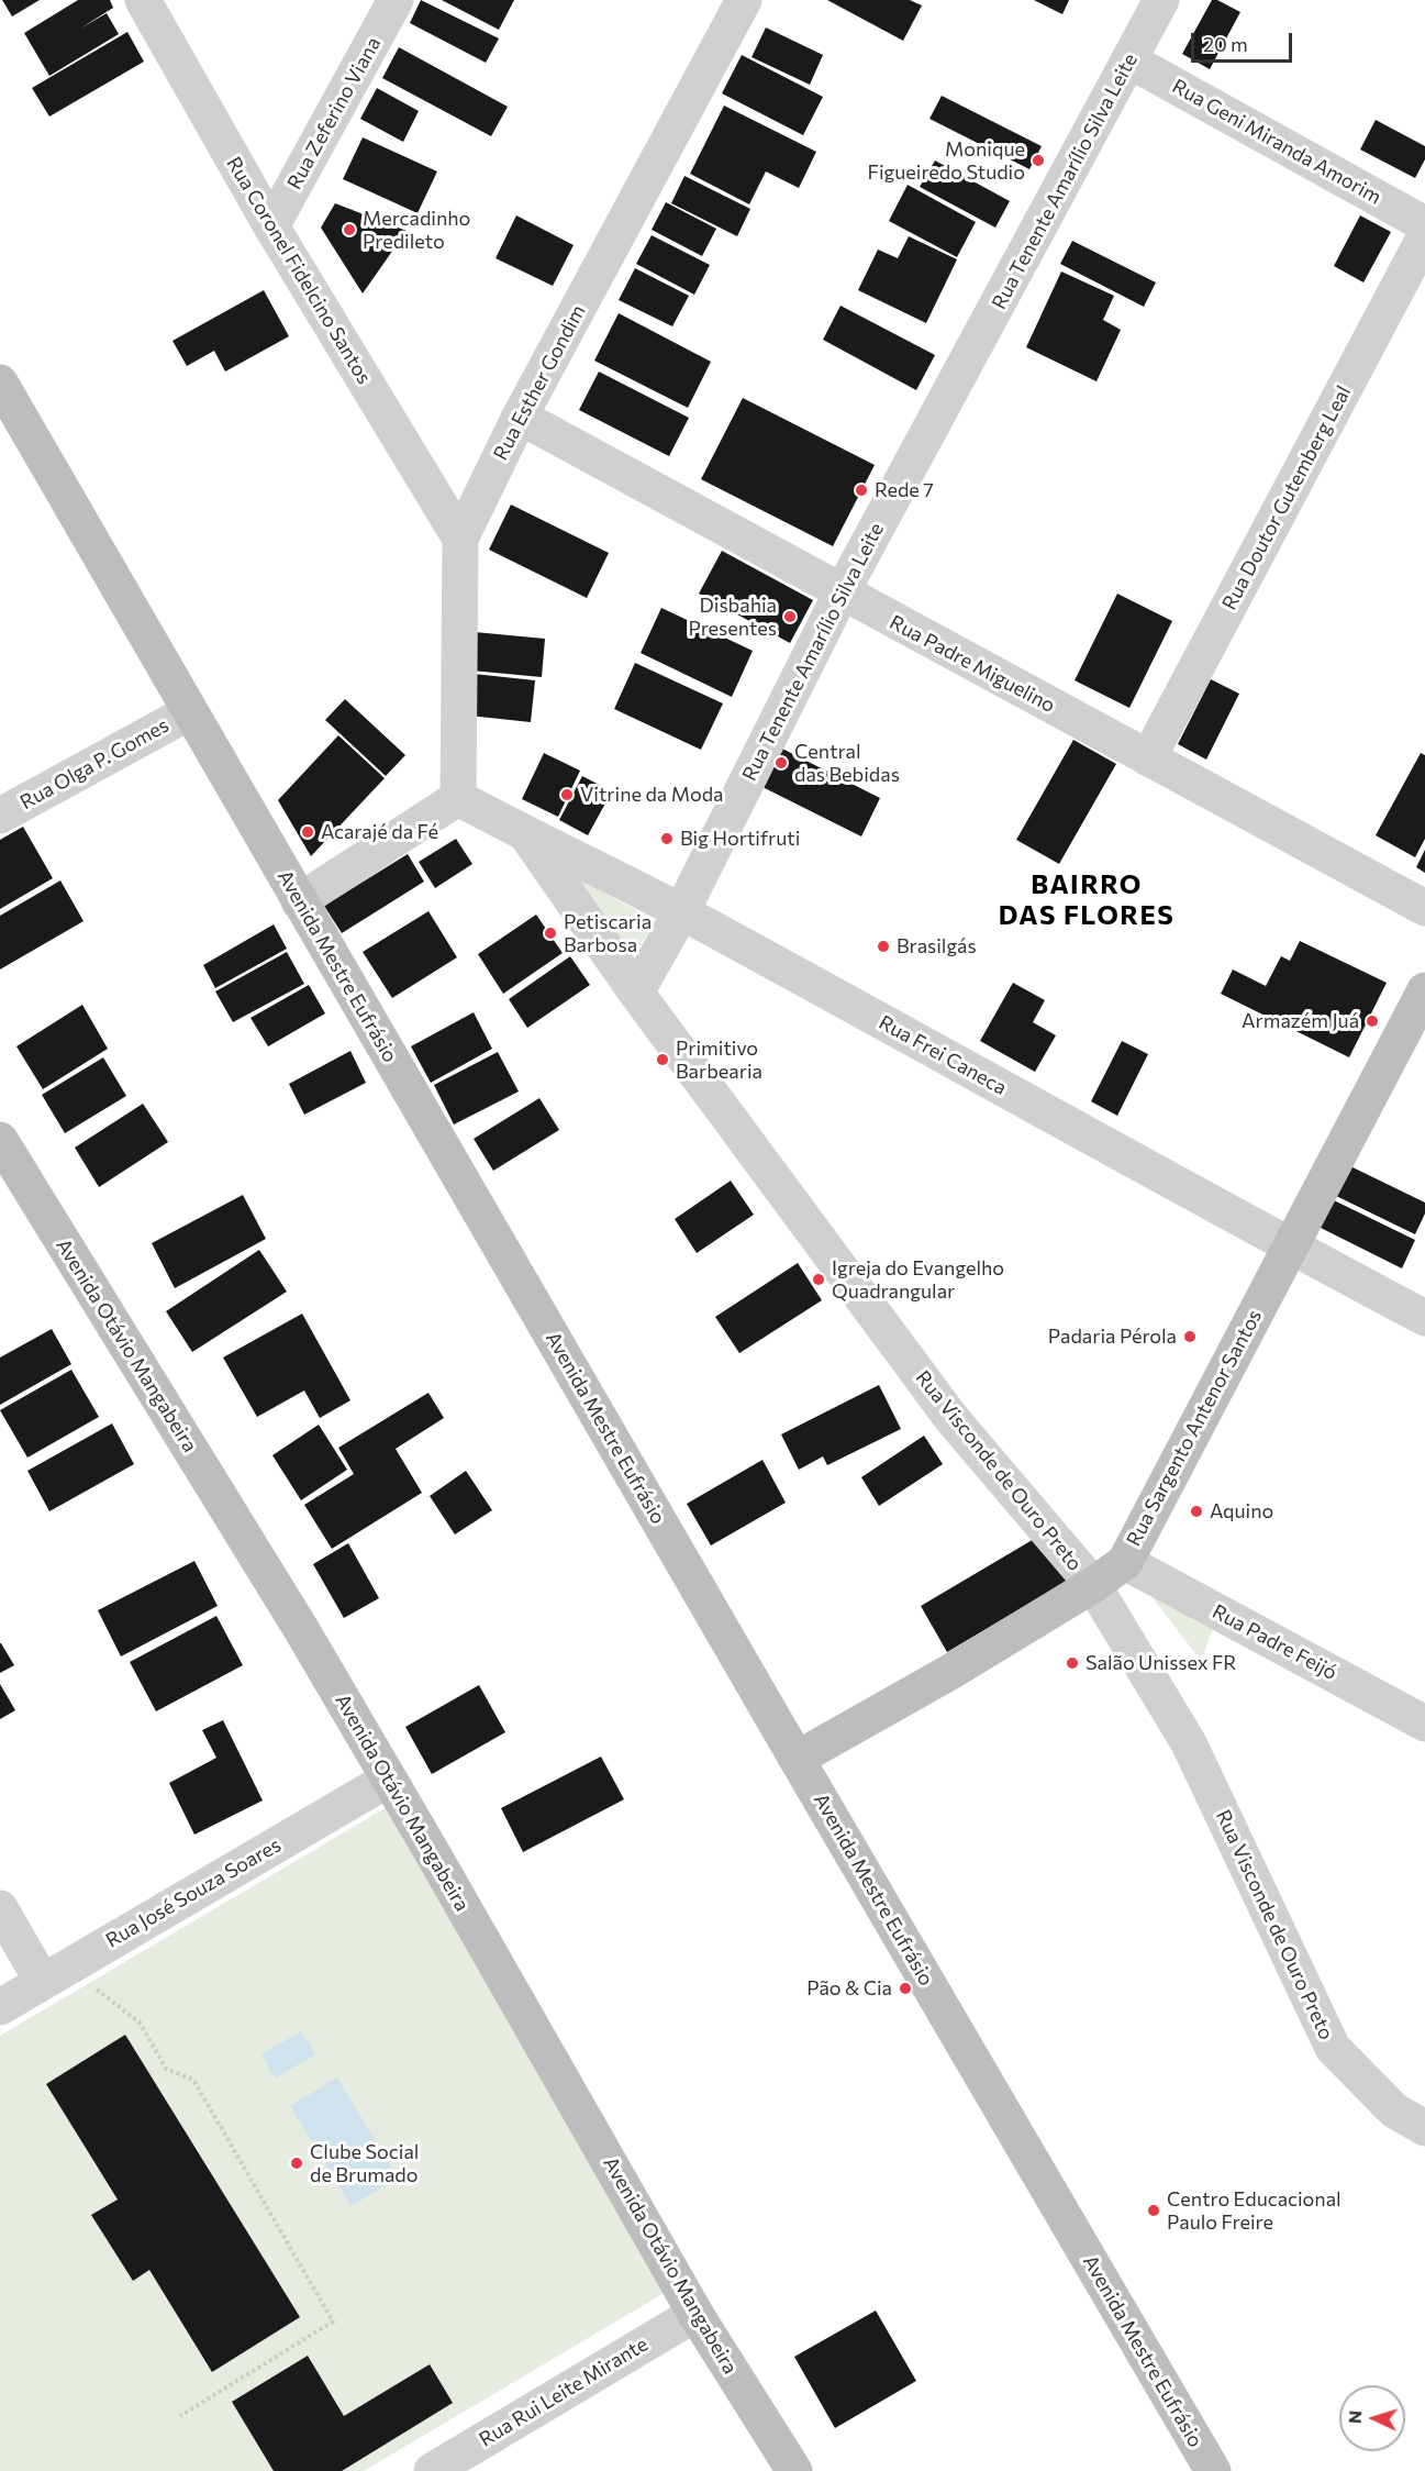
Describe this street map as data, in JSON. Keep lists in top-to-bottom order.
{
  "streets": {
    "street": [
      "Rua Zeferino Viana",
      "Rua Geni Miranda Amorim",
      "Rua Tenente Amarílio Silva Leite",
      "Rua Coronel Fidelcino Santos",
      "Rua Esther Gondim",
      "Rua Doutor Gutemberg Leal",
      "Rua Padre Miguelino",
      "Rua Olga P. Gomes",
      "Avenida Mestre Eufrásio",
      "Rua Frei Caneca",
      "Avenida Otávio Mangabeira",
      "Rua Sargento Antenor Santos",
      "Rua Visconde de Ouro Preto",
      "Rua Padre Feijó",
      "Rua José Souza Soares",
      "Rua Rui Leite Mirante"
    ]
  },
  "crossings": [
    ["Rua Zeferino Viana", "Rua Coronel Fidelcino Santos"],
    ["Rua Geni Miranda Amorim", "Rua Tenente Amarílio Silva Leite"],
    ["Rua Tenente Amarílio Silva Leite", "Rua Padre Miguelino"],
    ["Rua Tenente Amarílio Silva Leite", "Rua Frei Caneca"],
    ["Rua Tenente Amarílio Silva Leite", "Rua Visconde de Ouro Preto"],
    ["Rua Coronel Fidelcino Santos", "Rua Esther Gondim"],
    ["Rua Esther Gondim", "Rua Padre Miguelino"],
    ["Rua Esther Gondim", "Rua Frei Caneca"],
    ["Rua Doutor Gutemberg Leal", "Rua Padre Miguelino"],
    ["Rua Olga P. Gomes", "Avenida Mestre Eufrásio"],
    ["Avenida Mestre Eufrásio", "Rua Sargento Antenor Santos"],
    ["Rua Frei Caneca", "Rua Sargento Antenor Santos"],
    ["Rua Frei Caneca", "Rua Visconde de Ouro Preto"],
    ["Avenida Otávio Mangabeira", "Rua José Souza Soares"],
    ["Avenida Otávio Mangabeira", "Rua Rui Leite Mirante"],
    ["Rua Sargento Antenor Santos", "Rua Visconde de Ouro Preto"],
    ["Rua Sargento Antenor Santos", "Rua Padre Feijó"]
  ],
  "districts": ["BAIRRO DAS FLORES"],
  "places": [
    "Monique Figueiredo Studio",
    "Mercadinho Predileto",
    "Rede 7",
    "Disbahia Presentes",
    "Central das Bebidas",
    "Vitrine da Moda",
    "Acarajé da Fé",
    "Big Hortifruti",
    "Petiscaria Barbosa",
    "Brasilgás",
    "Armazém Juá",
    "Primitivo Barbearia",
    "Igreja do Evangelho Quadrangular",
    "Padaria Pérola",
    "Aquino",
    "Salão Unissex FR",
    "Pão & Cia",
    "Clube Social de Brumado",
    "Centro Educacional Paulo Freire"
  ],
  "scale_bar": "20 m",
  "north": "left"
}
